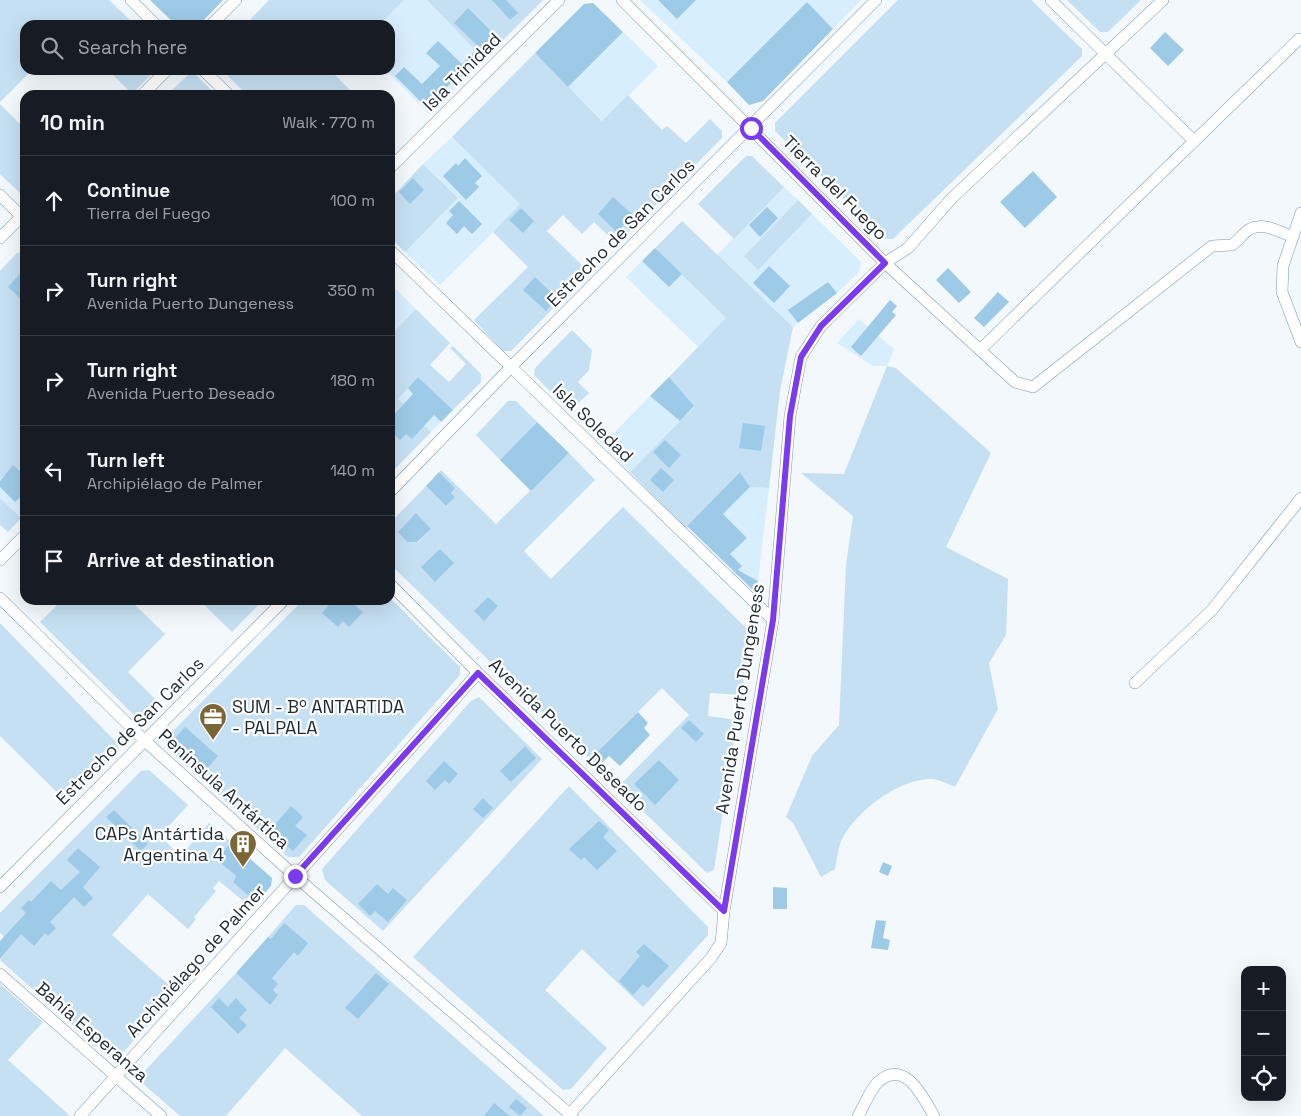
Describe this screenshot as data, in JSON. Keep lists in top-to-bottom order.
{
  "streets": {
    "street": [
      "Isla Trinidad",
      "Tierra del Fuego",
      "Estrecho de San Carlos",
      "Isla Soledad",
      "Avenida Puerto Dungeness",
      "Avenida Puerto Deseado",
      "Península Antártica",
      "Archipiélago de Palmer",
      "Bahía Esperanza"
    ]
  },
  "crossings": [
    ["Tierra del Fuego", "Estrecho de San Carlos"],
    ["Tierra del Fuego", "Avenida Puerto Dungeness"],
    ["Estrecho de San Carlos", "Isla Soledad"],
    ["Estrecho de San Carlos", "Península Antártica"],
    ["Isla Soledad", "Avenida Puerto Dungeness"],
    ["Avenida Puerto Dungeness", "Avenida Puerto Deseado"],
    ["Avenida Puerto Dungeness", "Península Antártica"],
    ["Avenida Puerto Deseado", "Archipiélago de Palmer"],
    ["Península Antártica", "Archipiélago de Palmer"],
    ["Archipiélago de Palmer", "Bahía Esperanza"]
  ],
  "places": {
    "office": ["SUM - Bº ANTARTIDA - PALPALA"],
    "building": ["CAPs Antártida Argentina 4"]
  },
  "page": {
    "search": "Search here",
    "heading": ["10 min", "Walk · 770 m"],
    "list": [
      ["Continue", "Tierra del Fuego", "100 m"],
      ["Turn right", "Avenida Puerto Dungeness", "350 m"],
      ["Turn right", "Avenida Puerto Deseado", "180 m"],
      ["Turn left", "Archipiélago de Palmer", "140 m"],
      "Arrive at destination"
    ],
    "map_buttons": ["+", "−"]
  }
}
